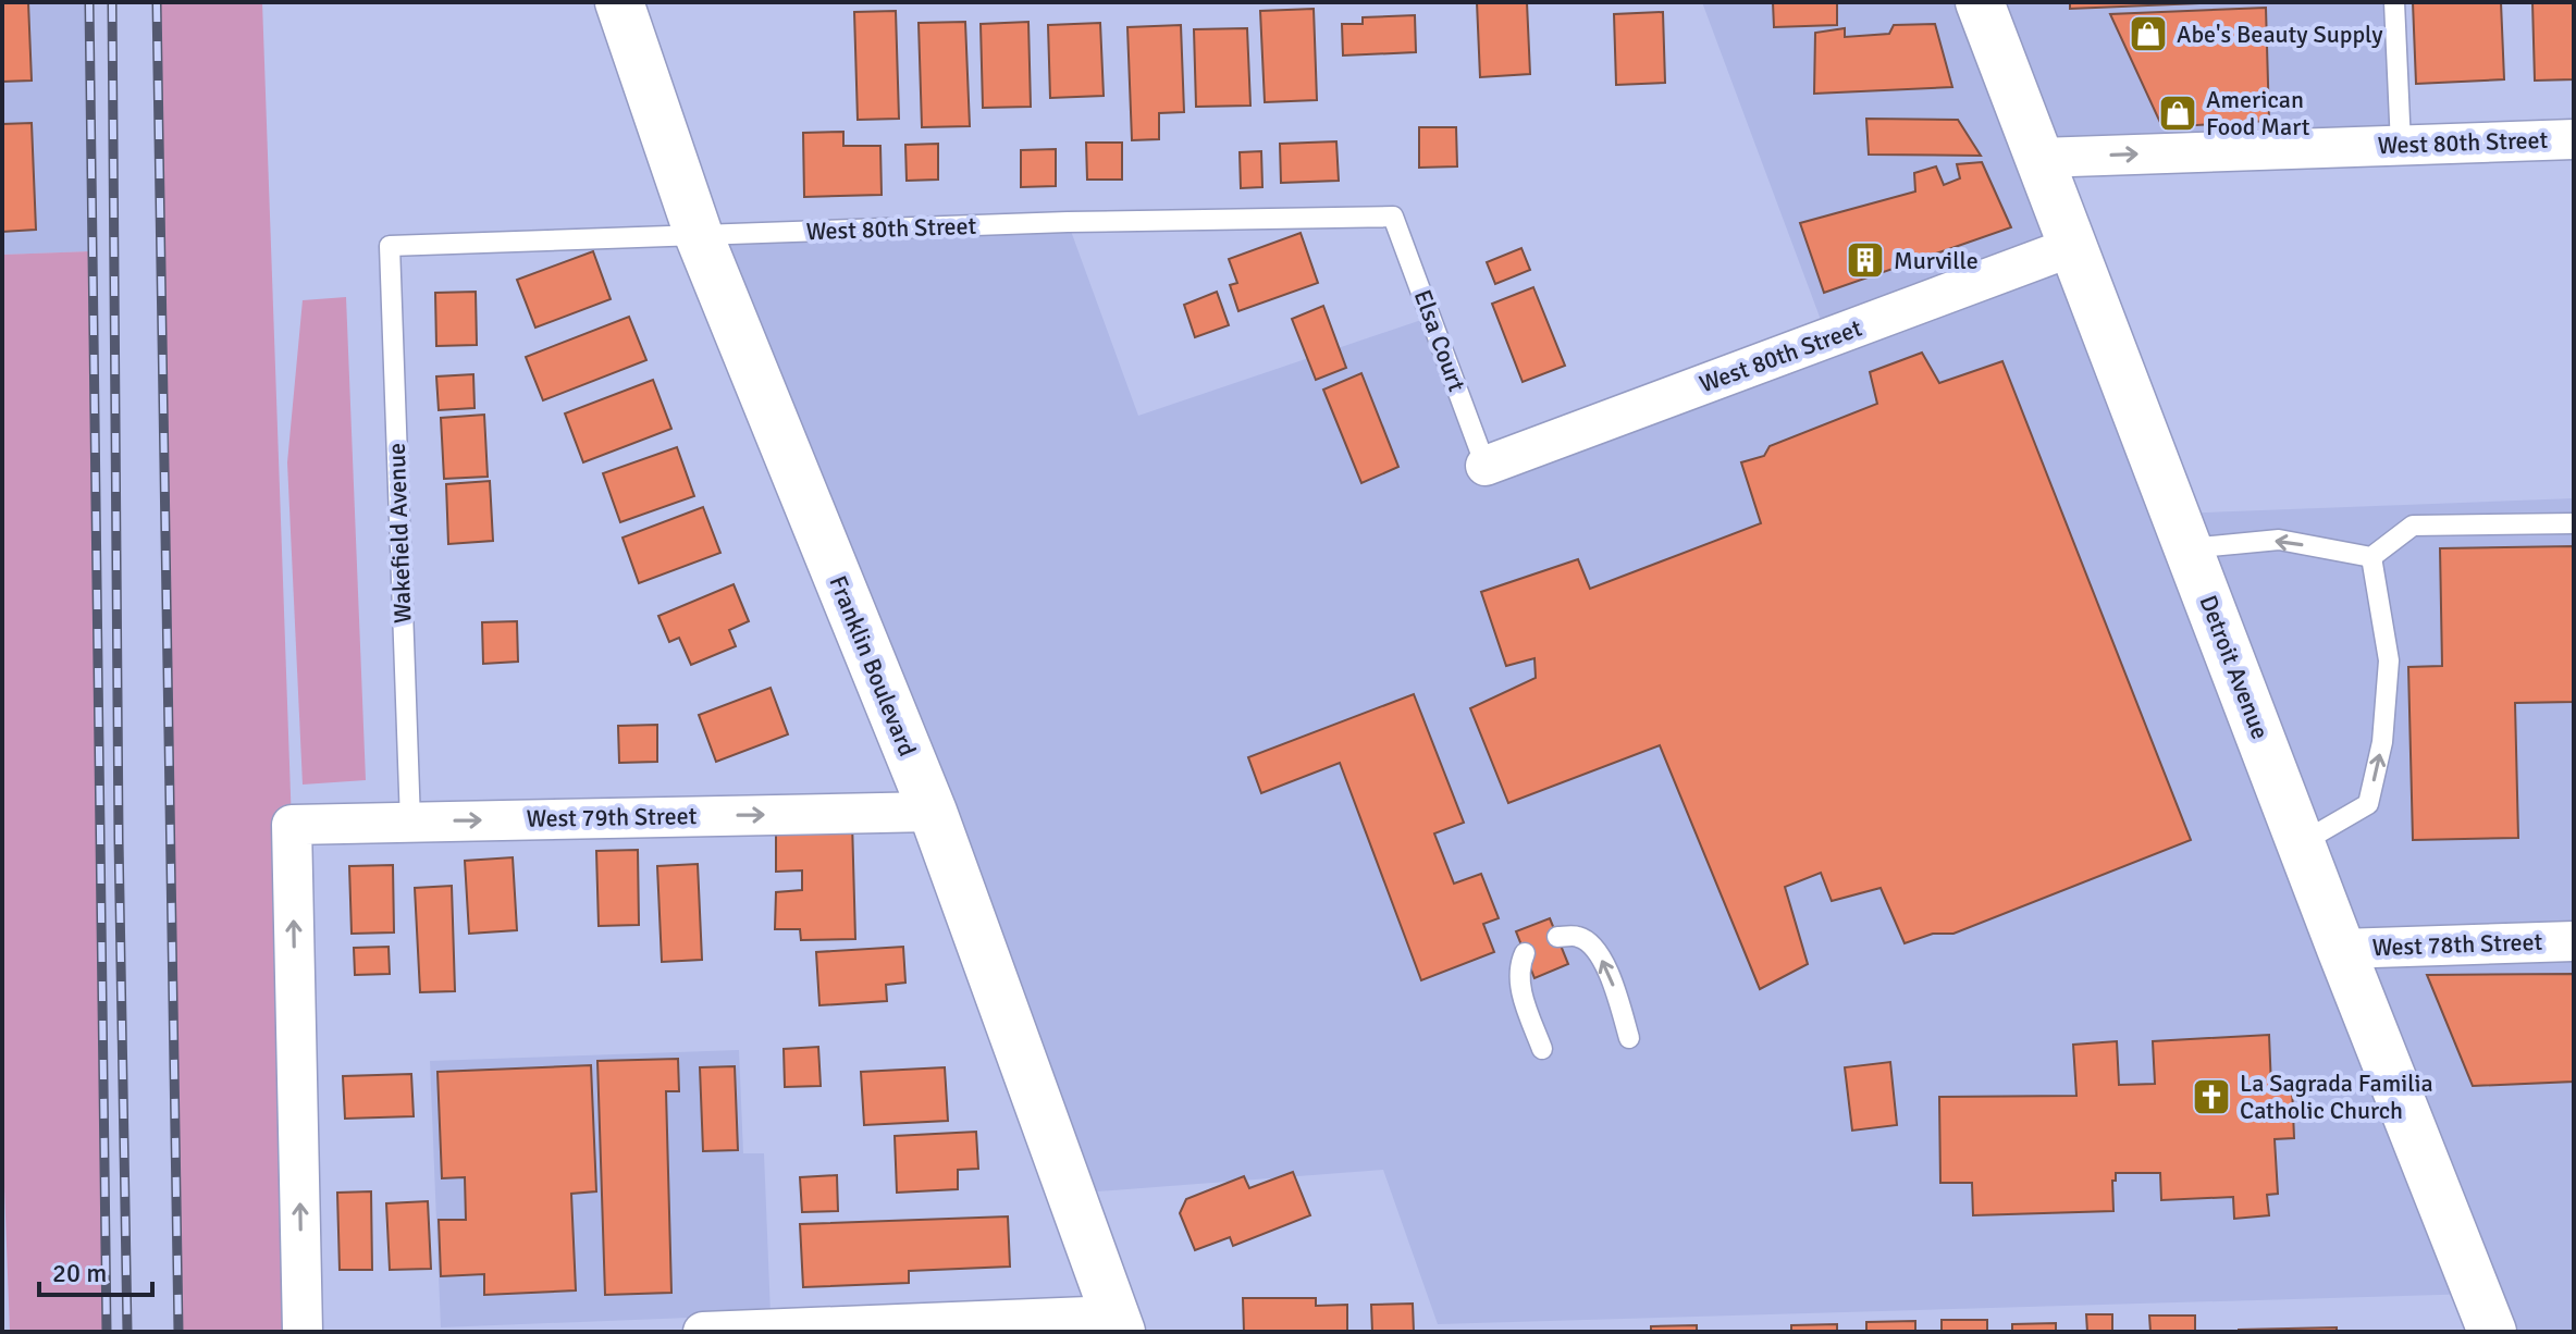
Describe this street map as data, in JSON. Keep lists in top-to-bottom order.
{
  "streets": {
    "main road": ["Franklin Boulevard", "Detroit Avenue"],
    "street": ["West 80th Street", "West 79th Street", "West 78th Street"],
    "lane": ["Elsa Court", "Wakefield Avenue"]
  },
  "crossings": [
    ["West 80th Street", "Elsa Court"],
    ["West 80th Street", "Wakefield Avenue"],
    ["West 80th Street", "Franklin Boulevard"],
    ["West 80th Street", "Detroit Avenue"],
    ["Wakefield Avenue", "West 79th Street"],
    ["Franklin Boulevard", "West 79th Street"],
    ["Detroit Avenue", "West 78th Street"]
  ],
  "places": {
    "shop": ["Abe's Beauty Supply", "American Food Mart"],
    "building": ["Murville"],
    "church": ["La Sagrada Familia Catholic Church"]
  },
  "scale_bar": "20 m"
}
